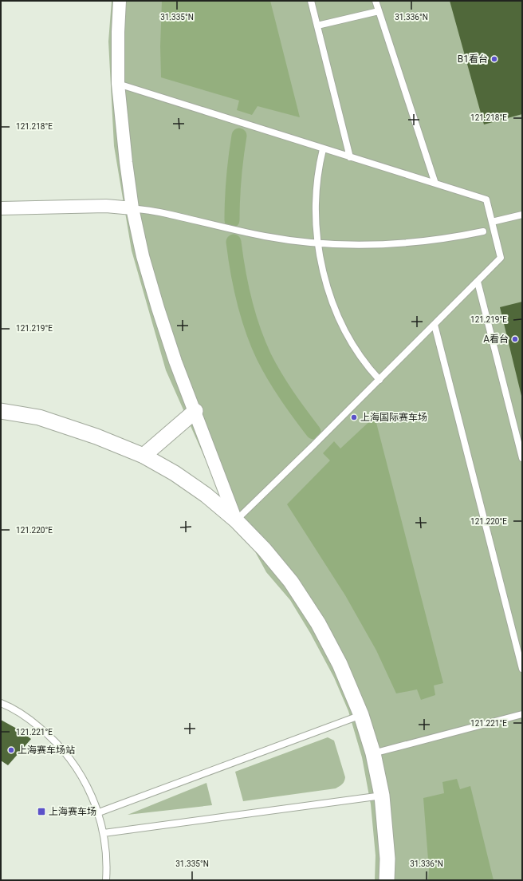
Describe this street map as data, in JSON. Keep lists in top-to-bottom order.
{
  "places": {
    "other": [
      "B1看台",
      "A看台",
      "上海国际赛车场",
      "上海赛车场站"
    ],
    "transit": ["上海赛车场"]
  },
  "coordinates": [
    "31.335°N",
    "31.336°N",
    "121.218°E",
    "121.219°E",
    "121.220°E",
    "121.221°E"
  ]
}
